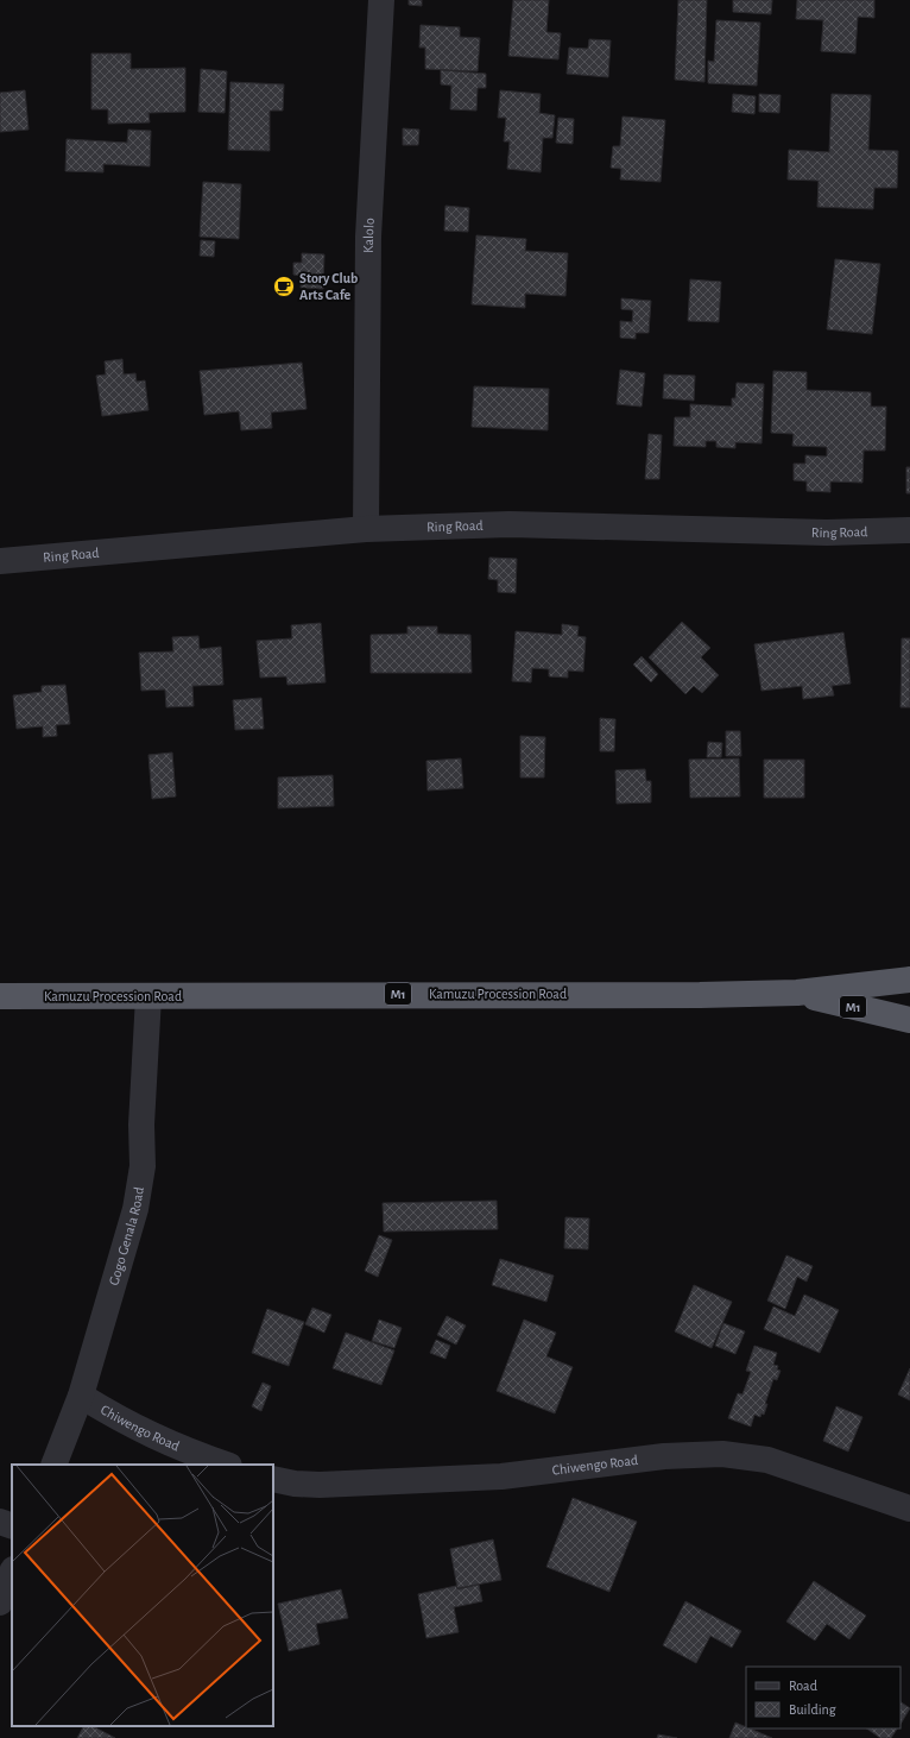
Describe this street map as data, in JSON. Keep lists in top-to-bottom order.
{
  "streets": {
    "highway": ["M1", "Kamuzu Procession Road"],
    "street": [
      "Kalolo",
      "Ring Road",
      "Gogo Genala Road",
      "Chiwengo Road"
    ]
  },
  "crossings": [
    ["Kalolo", "Ring Road"],
    ["Kamuzu Procession Road", "Gogo Genala Road"],
    ["Gogo Genala Road", "Chiwengo Road"]
  ],
  "places": {
    "cafe": ["Story Club Arts Cafe"]
  },
  "legend": ["Road", "Building"]
}
